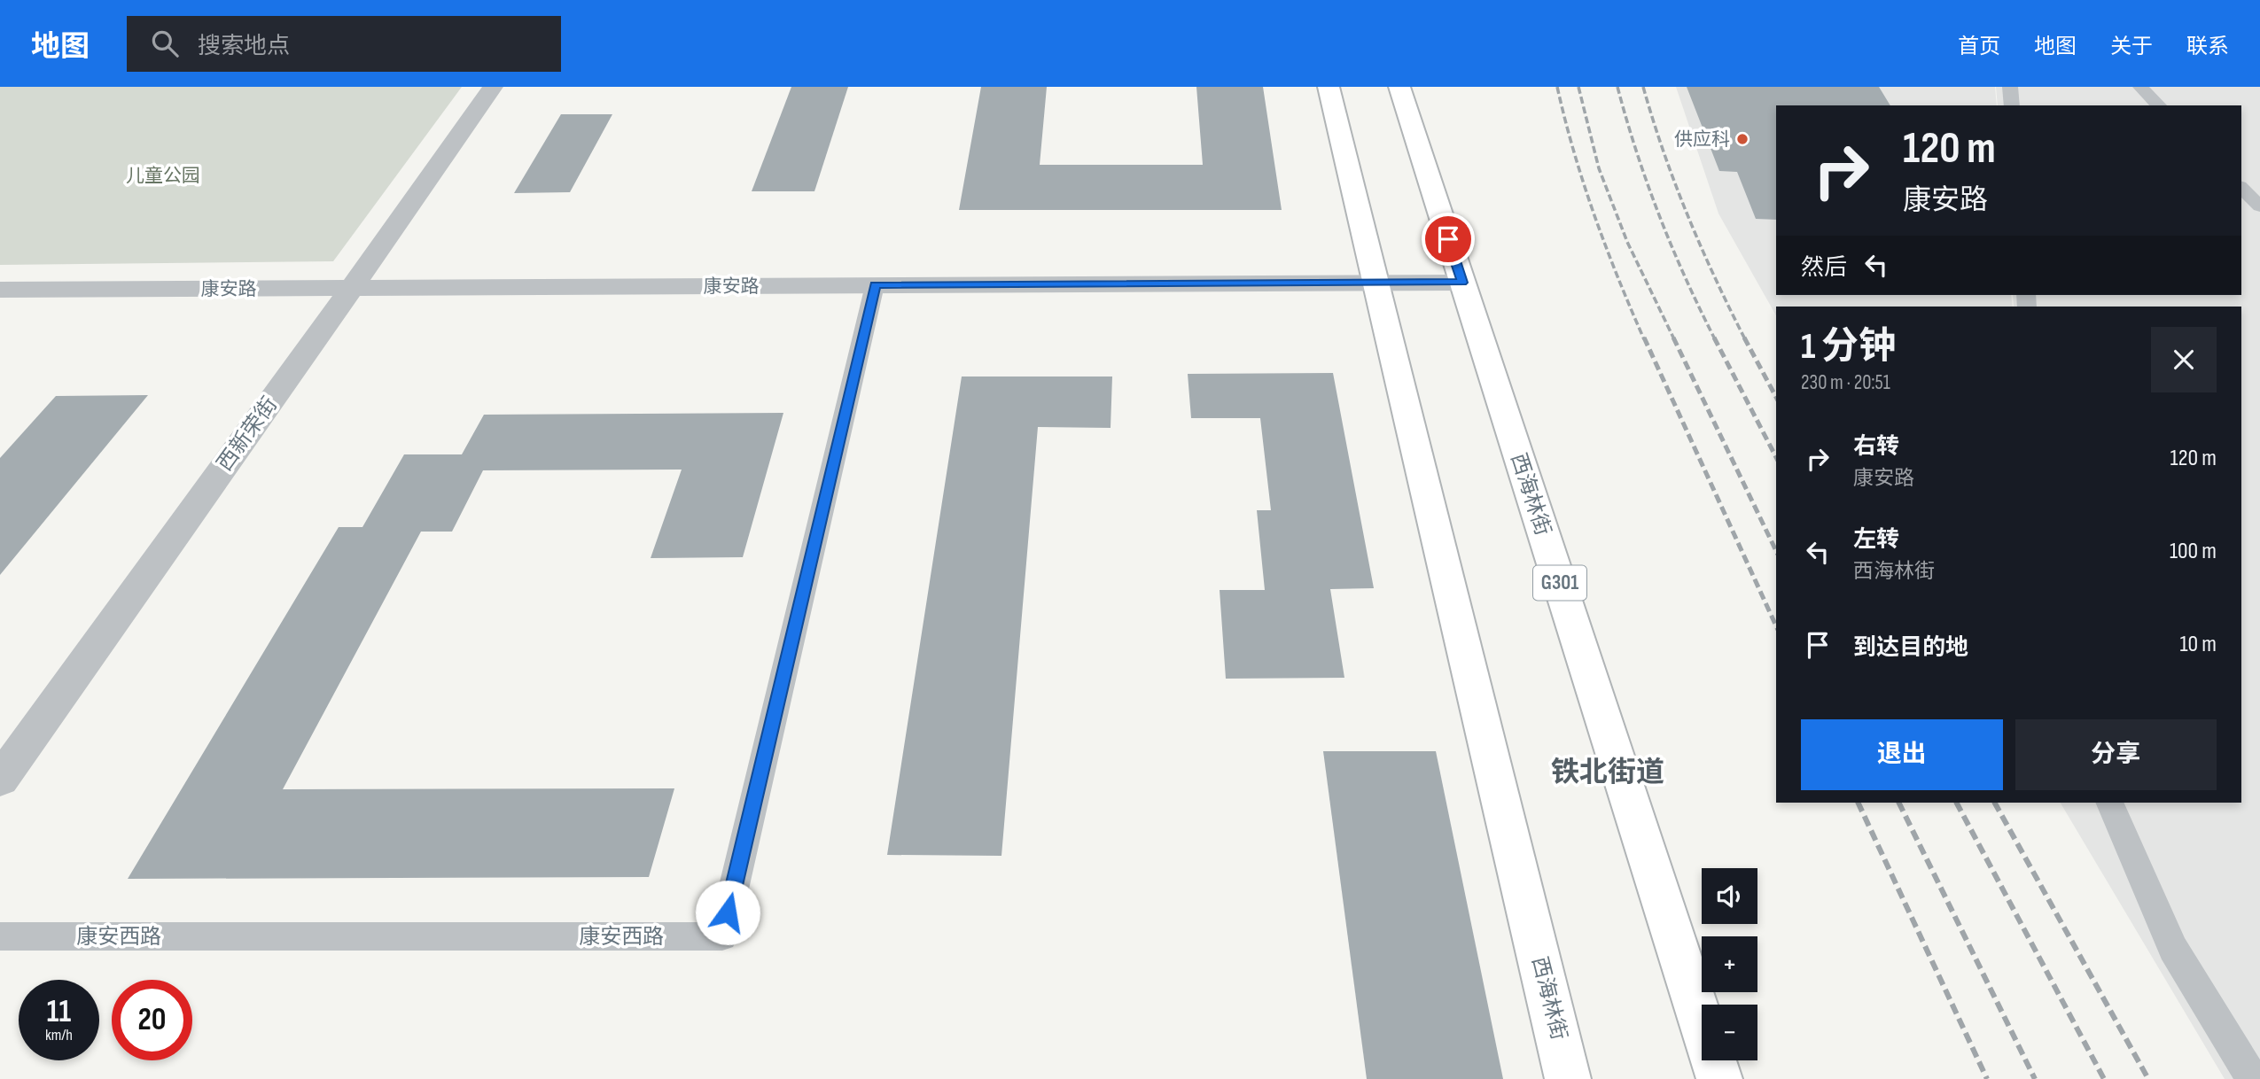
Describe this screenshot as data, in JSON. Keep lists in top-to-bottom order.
{
  "streets": {
    "highway": ["西海林街", "G301"],
    "street": ["康安路", "西新荣街"],
    "lane": ["康安西路"]
  },
  "crossings": [
    ["康安路", "西新荣街"],
    ["康安路", "西海林街"],
    ["康安路", "康安西路"]
  ],
  "districts": ["铁北街道"],
  "parks": ["儿童公园"],
  "places": ["供应科"],
  "page": {
    "header": "地图",
    "search": "搜索地点",
    "nav": [
      "首页",
      "地图",
      "关于",
      "联系"
    ],
    "turn": ["120 m", "康安路"],
    "then": "然后",
    "heading": ["1 分钟", "230 m · 20:51"],
    "list": [
      {
        "name": "右转",
        "note": "康安路",
        "value": "120 m"
      },
      {
        "name": "左转",
        "note": "西海林街",
        "value": "100 m"
      },
      {
        "name": "到达目的地",
        "value": "10 m"
      }
    ],
    "buttons": ["退出", "分享"],
    "map_buttons": ["+", "−"],
    "speed": "11 km/h",
    "limit": "20"
  }
}
